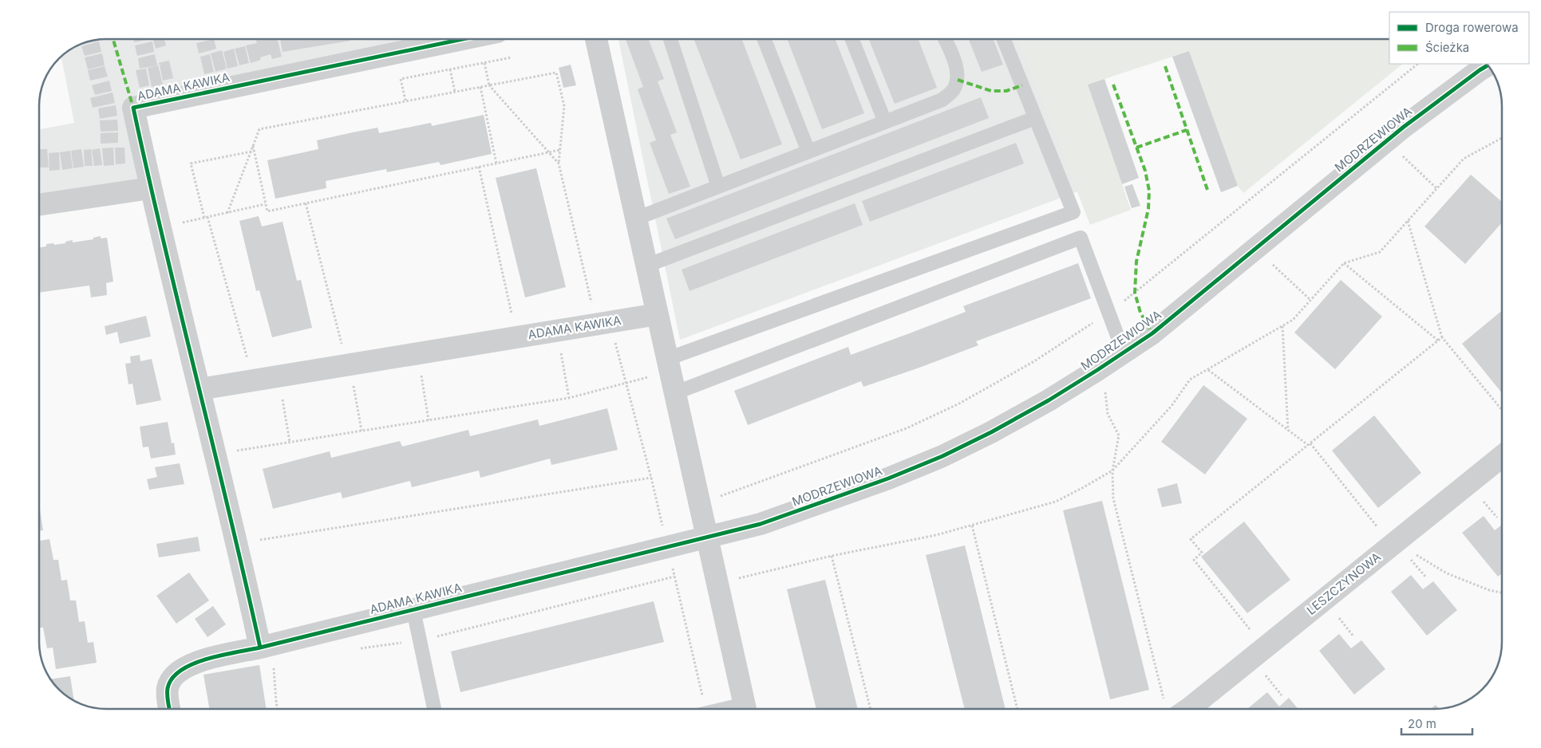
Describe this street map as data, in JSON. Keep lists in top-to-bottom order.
{
  "streets": {
    "street": ["ADAMA KAWIKA", "MODRZEWIOWA", "LESZCZYNOWA"]
  },
  "crossings": [
    ["ADAMA KAWIKA", "MODRZEWIOWA"]
  ],
  "legend": ["Droga rowerowa", "Ścieżka"],
  "scale_bar": "20 m"
}
